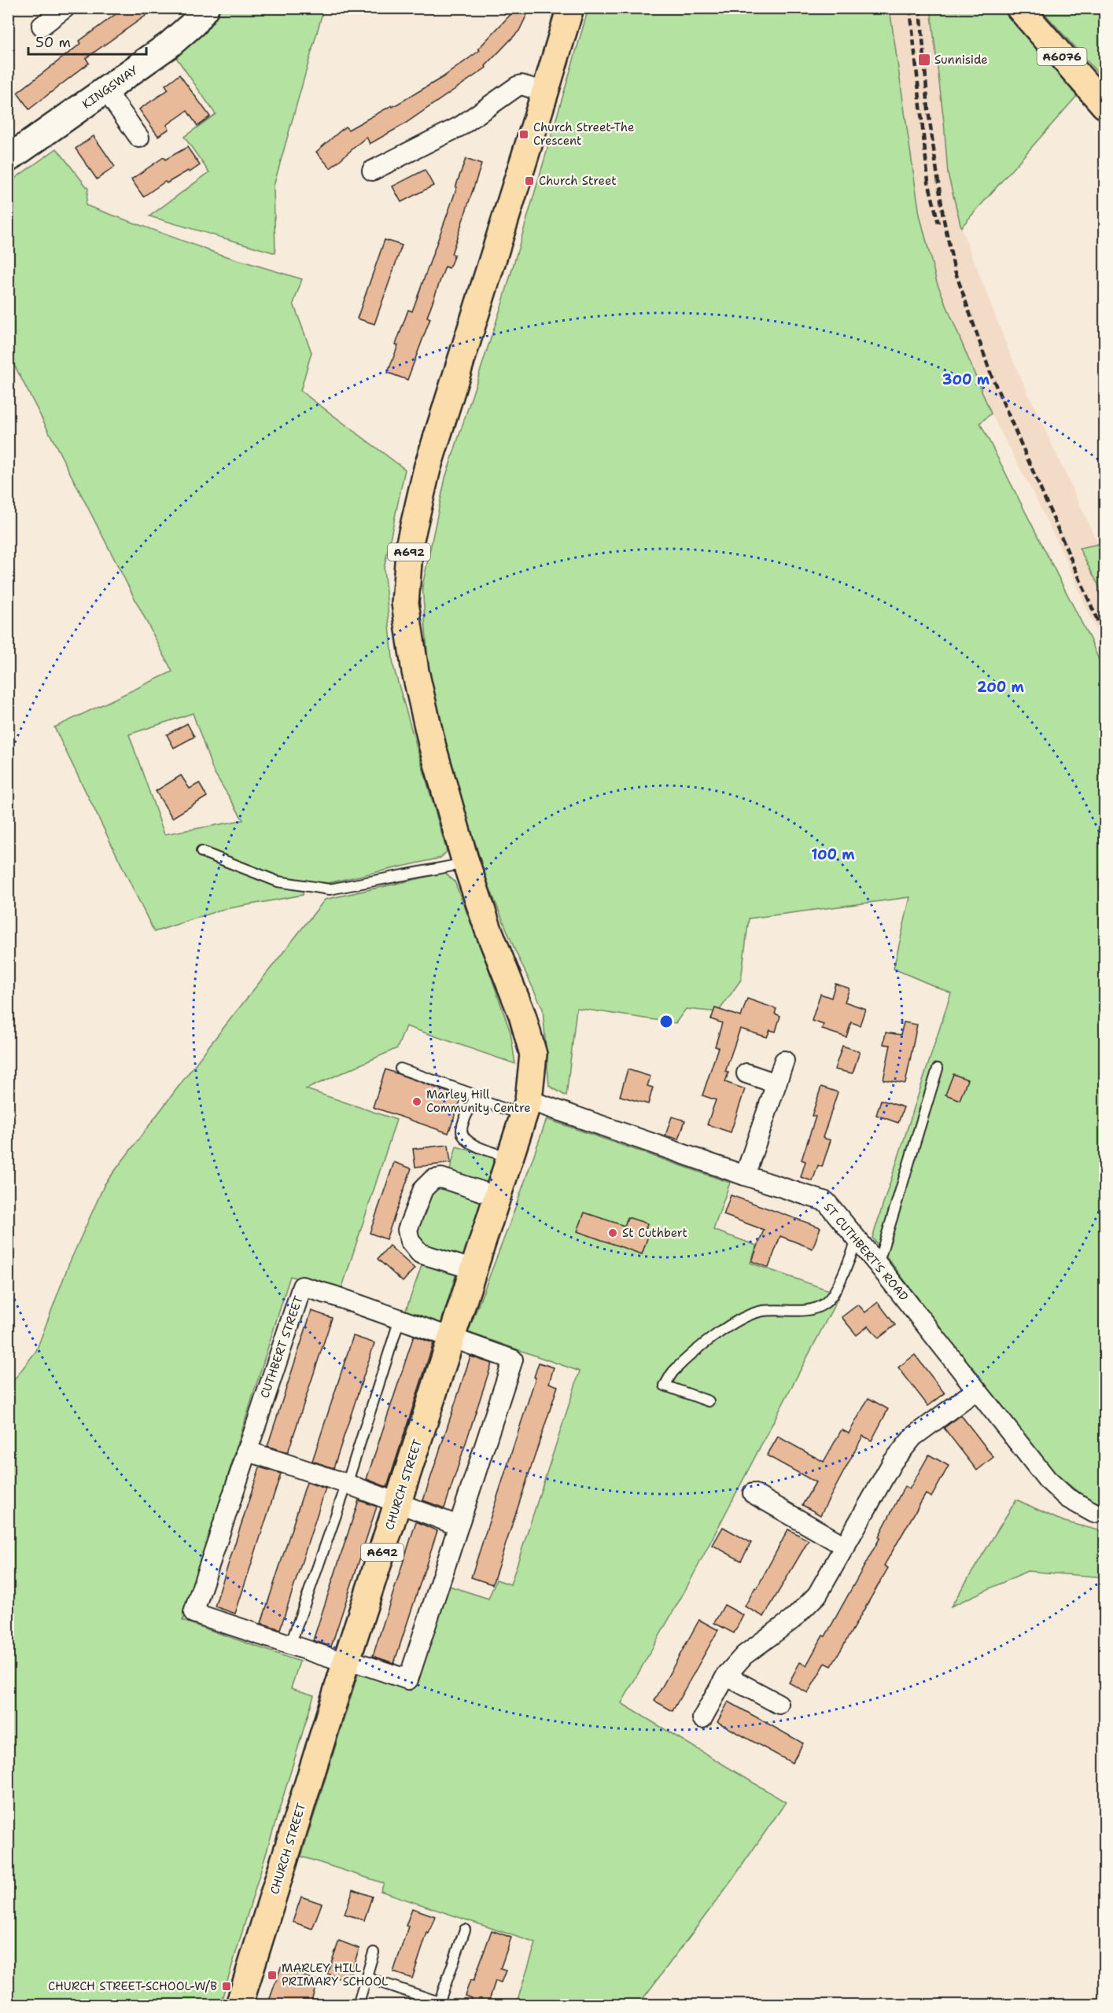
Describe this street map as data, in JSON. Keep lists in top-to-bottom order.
{
  "streets": {
    "main road": ["A6076", "A692", "CHURCH STREET"],
    "street": ["KINGSWAY", "ST CUTHBERT'S ROAD", "CUTHBERT STREET"]
  },
  "crossings": [
    ["A692", "ST CUTHBERT'S ROAD"],
    ["A692", "CHURCH STREET"],
    ["ST CUTHBERT'S ROAD", "CHURCH STREET"],
    ["CUTHBERT STREET", "CHURCH STREET"]
  ],
  "places": {
    "transit": [
      "Sunniside",
      "Church Street-The Crescent",
      "Church Street",
      "MARLEY HILL PRIMARY SCHOOL",
      "CHURCH STREET-SCHOOL-W/B"
    ],
    "other": ["Marley Hill Community Centre", "St Cuthbert"]
  },
  "scale_bar": "50 m",
  "rings": ["300 m", "200 m", "100 m"]
}
